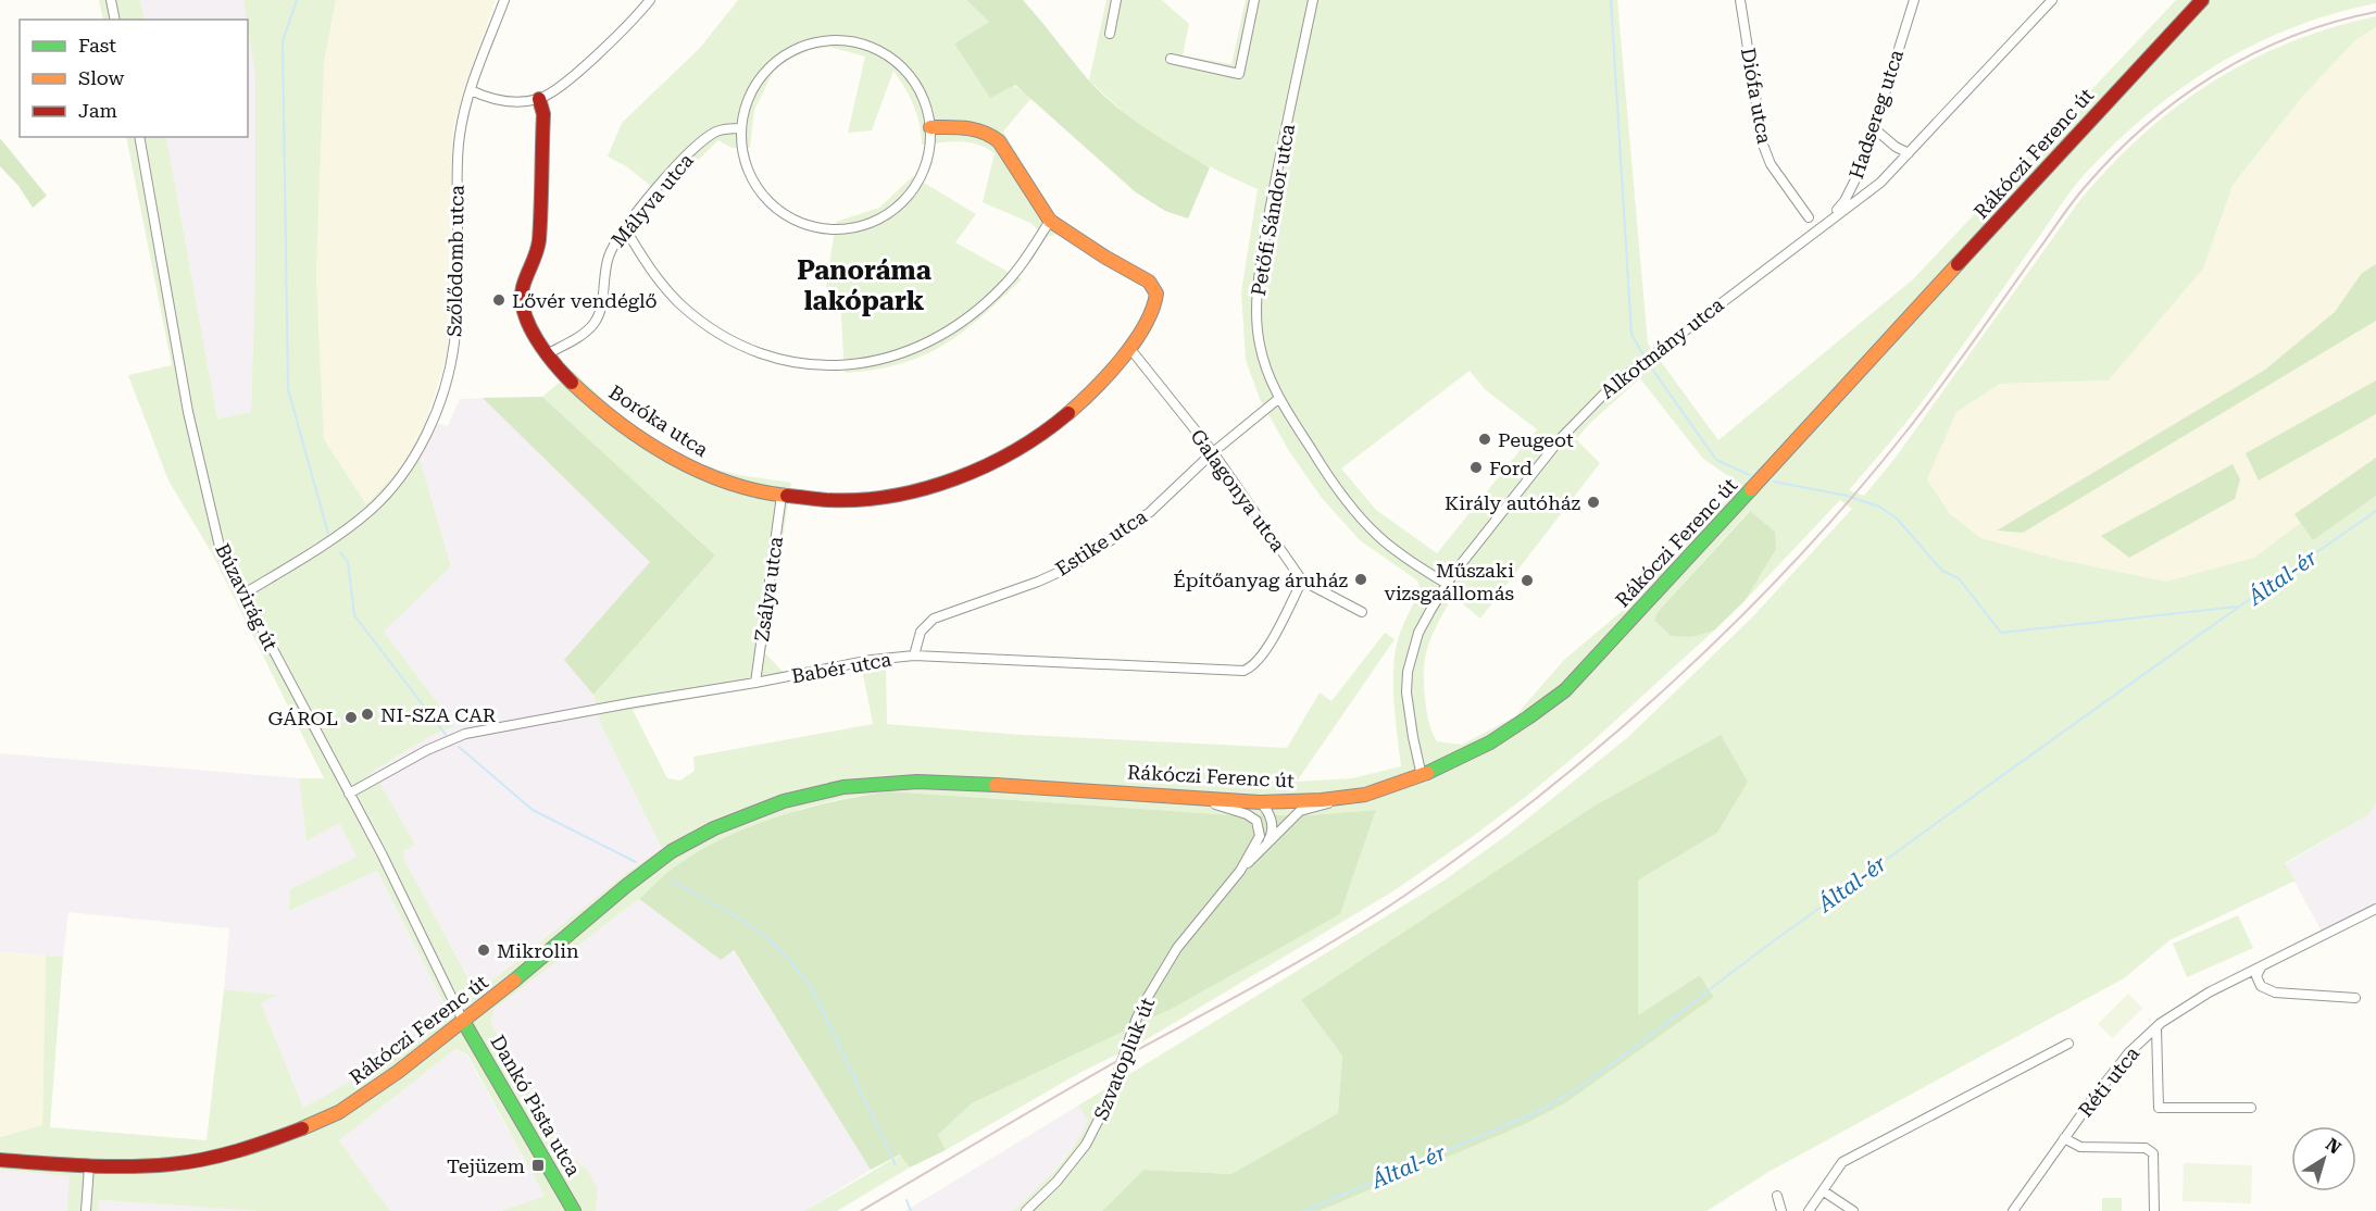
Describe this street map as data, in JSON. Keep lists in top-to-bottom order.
{
  "streets": {
    "main road": ["Rákóczi Ferenc út", "Boróka utca", "Dankó Pista utca"],
    "street": [
      "Diófa utca",
      "Hadsereg utca",
      "Mályva utca",
      "Petőfi Sándor utca",
      "Szőlődomb utca",
      "Alkotmány utca",
      "Galagonya utca",
      "Estike utca",
      "Zsálya utca",
      "Búzavirág út",
      "Babér utca",
      "Szvatopluk út",
      "Réti utca"
    ]
  },
  "crossings": [
    ["Hadsereg utca", "Alkotmány utca"],
    ["Rákóczi Ferenc út", "Alkotmány utca"],
    ["Rákóczi Ferenc út", "Búzavirág út"],
    ["Rákóczi Ferenc út", "Szvatopluk út"],
    ["Rákóczi Ferenc út", "Dankó Pista utca"],
    ["Mályva utca", "Boróka utca"],
    ["Petőfi Sándor utca", "Alkotmány utca"],
    ["Petőfi Sándor utca", "Estike utca"],
    ["Szőlődomb utca", "Búzavirág út"],
    ["Boróka utca", "Galagonya utca"],
    ["Boróka utca", "Zsálya utca"],
    ["Galagonya utca", "Estike utca"],
    ["Galagonya utca", "Babér utca"],
    ["Estike utca", "Babér utca"],
    ["Zsálya utca", "Babér utca"],
    ["Búzavirág út", "Babér utca"],
    ["Búzavirág út", "Dankó Pista utca"]
  ],
  "districts": ["Panoráma lakópark"],
  "water": ["Által-ér"],
  "places": {
    "other": [
      "Lővér vendéglő",
      "Peugeot",
      "Ford",
      "Király autóház",
      "Építőanyag áruház",
      "Műszaki vizsgaállomás",
      "NI-SZA CAR",
      "GÁROL",
      "Mikrolin"
    ],
    "transit": ["Tejüzem"]
  },
  "legend": ["Fast", "Slow", "Jam"],
  "north": "top right"
}
